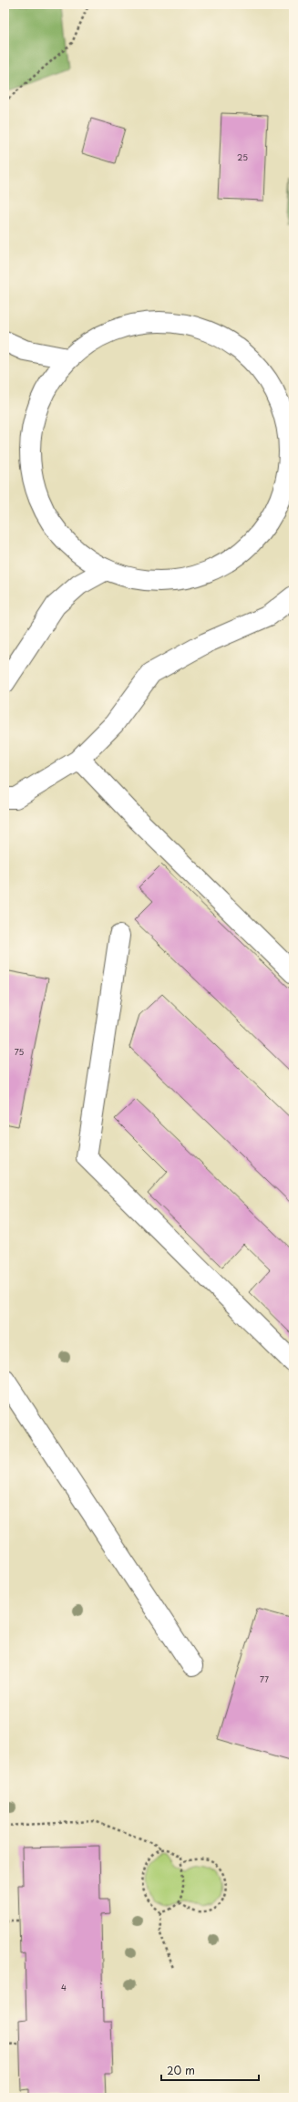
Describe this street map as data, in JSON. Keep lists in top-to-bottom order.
{
  "house_numbers": [
    "25",
    "75",
    "77",
    "4"
  ],
  "scale_bar": "20 m"
}
